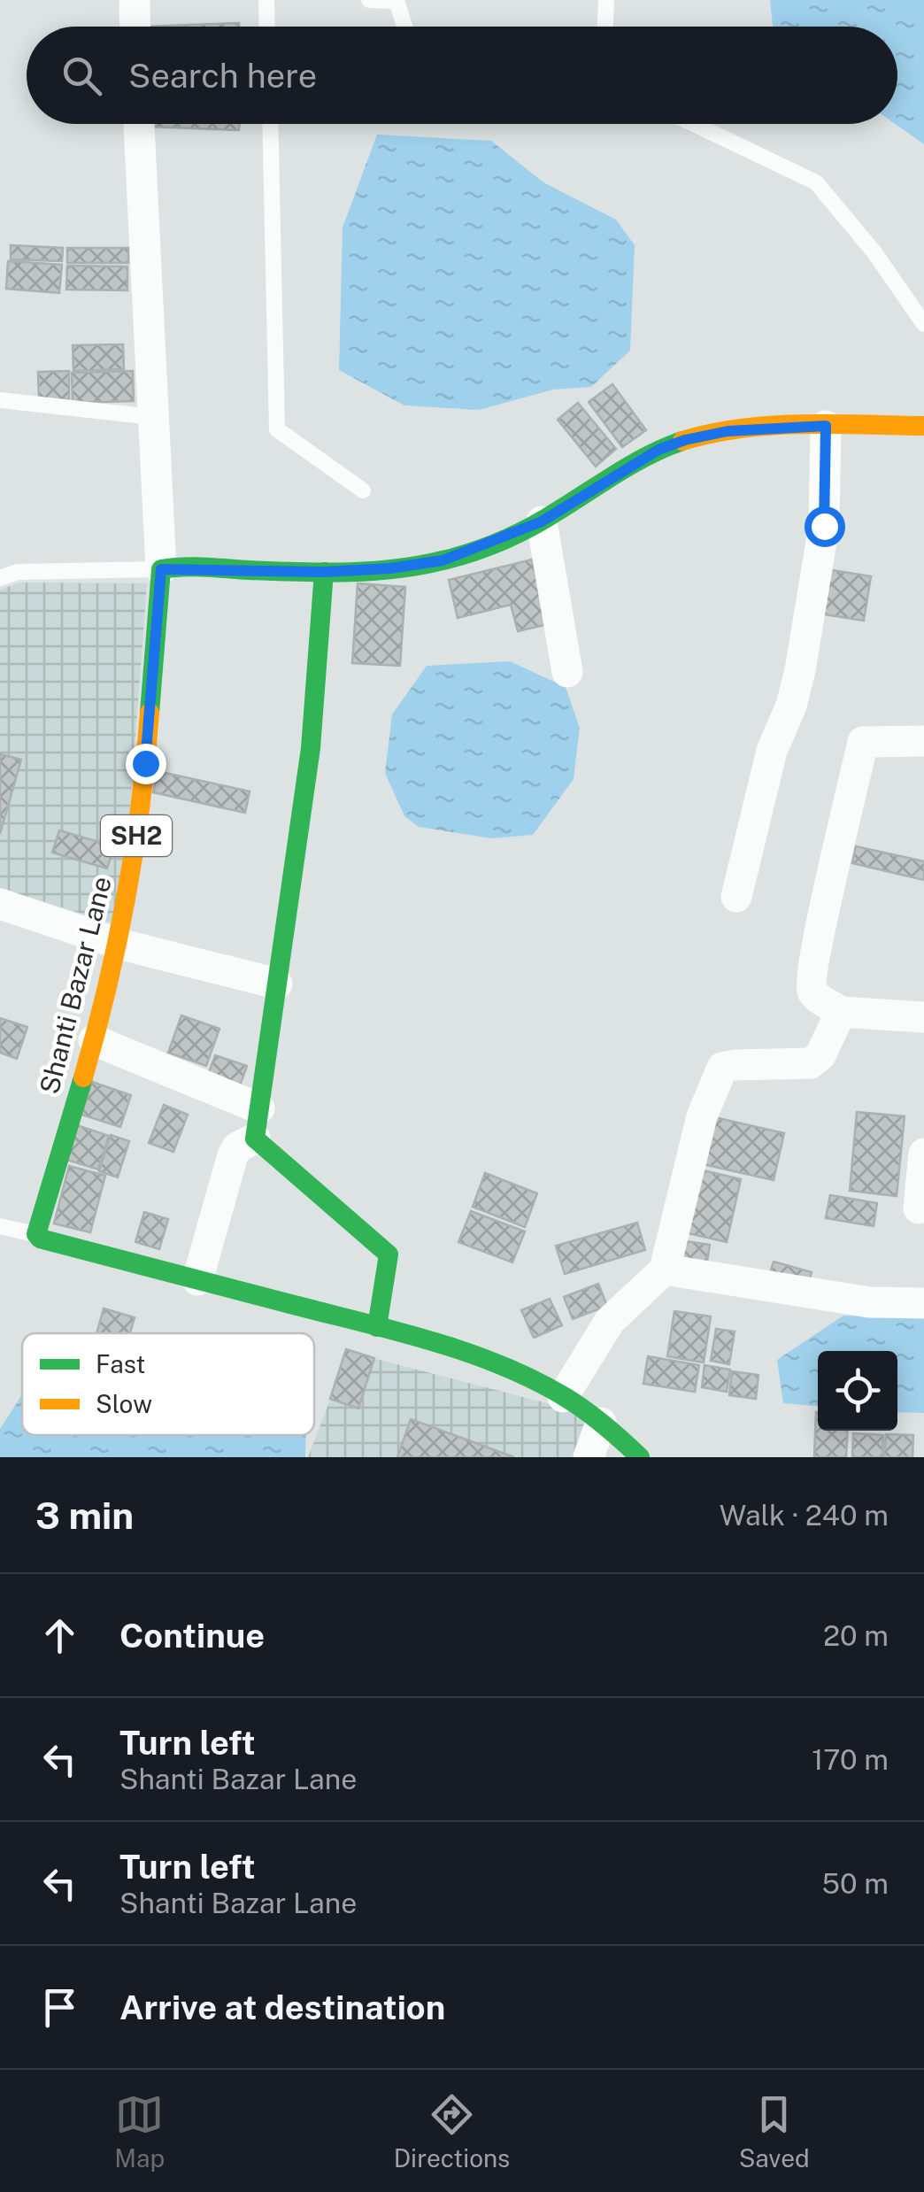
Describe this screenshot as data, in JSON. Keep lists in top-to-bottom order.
{
  "streets": {
    "main road": ["SH2", "Shanti Bazar Lane"]
  },
  "legend": ["Fast", "Slow"],
  "page": {
    "search": "Search here",
    "heading": ["3 min", "Walk · 240 m"],
    "list": [
      ["Continue", "20 m"],
      ["Turn left", "Shanti Bazar Lane", "170 m"],
      ["Turn left", "Shanti Bazar Lane", "50 m"],
      "Arrive at destination"
    ],
    "nav": ["Map", "Directions", "Saved"]
  }
}
